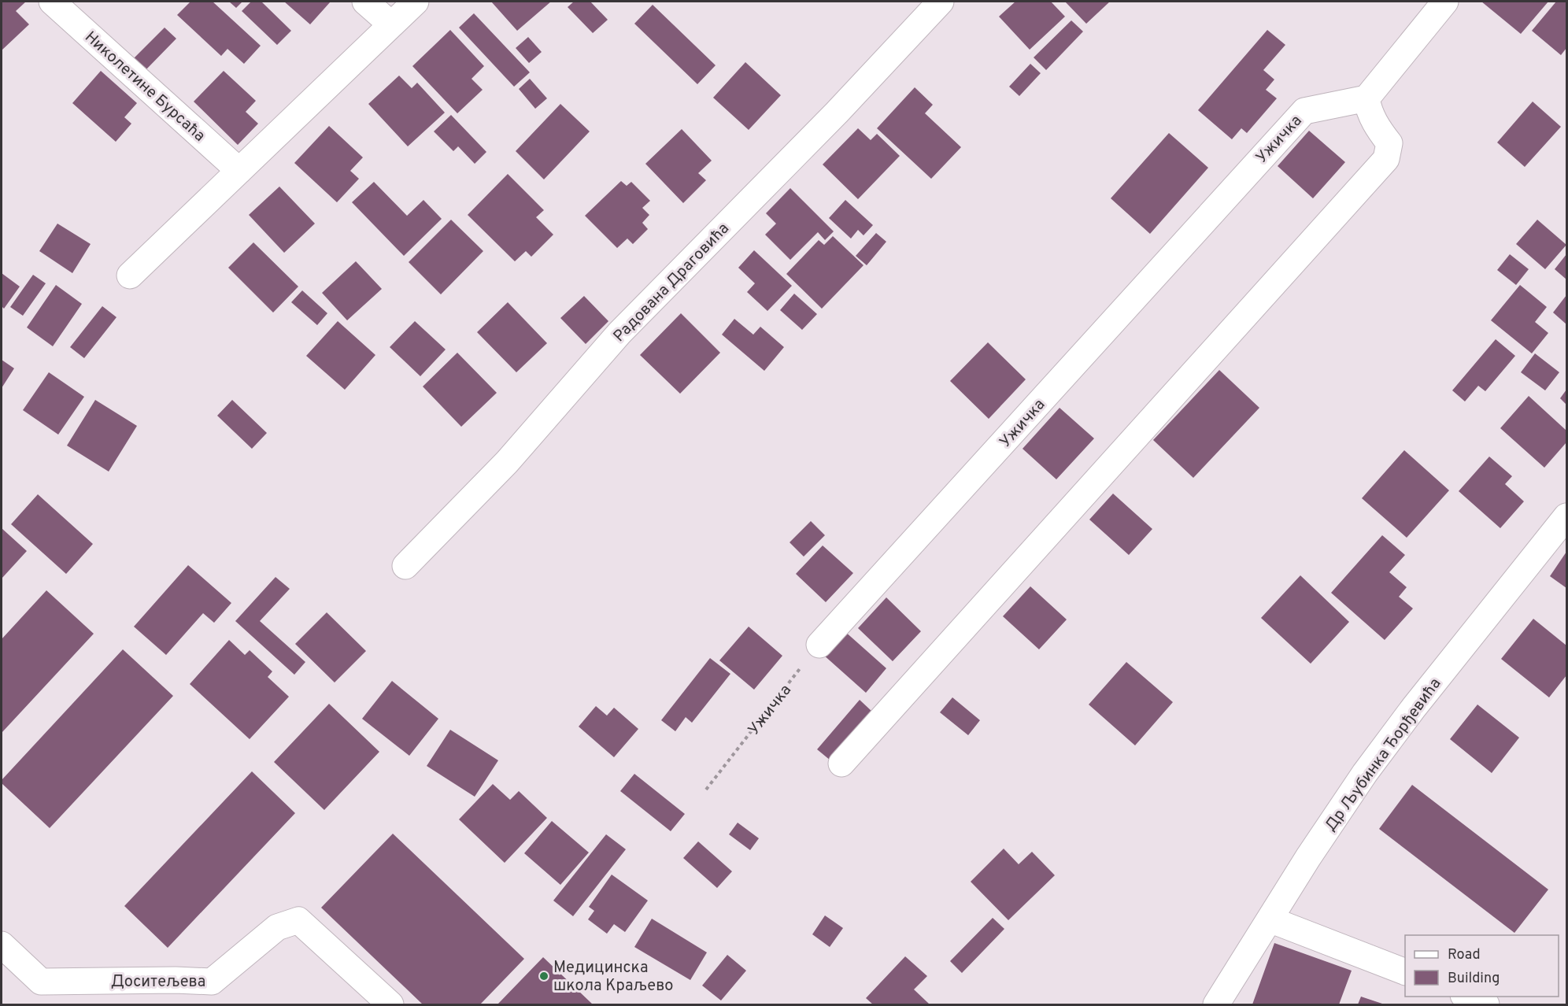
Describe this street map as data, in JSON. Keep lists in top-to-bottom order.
{
  "streets": {
    "street": [
      "Николетине Бурсаћа",
      "Ужичка",
      "Радована Драговића",
      "Др Љубинка Ђорђевића",
      "Доситељева"
    ]
  },
  "places": ["Медицинска школа Краљево"],
  "legend": ["Road", "Building"]
}
